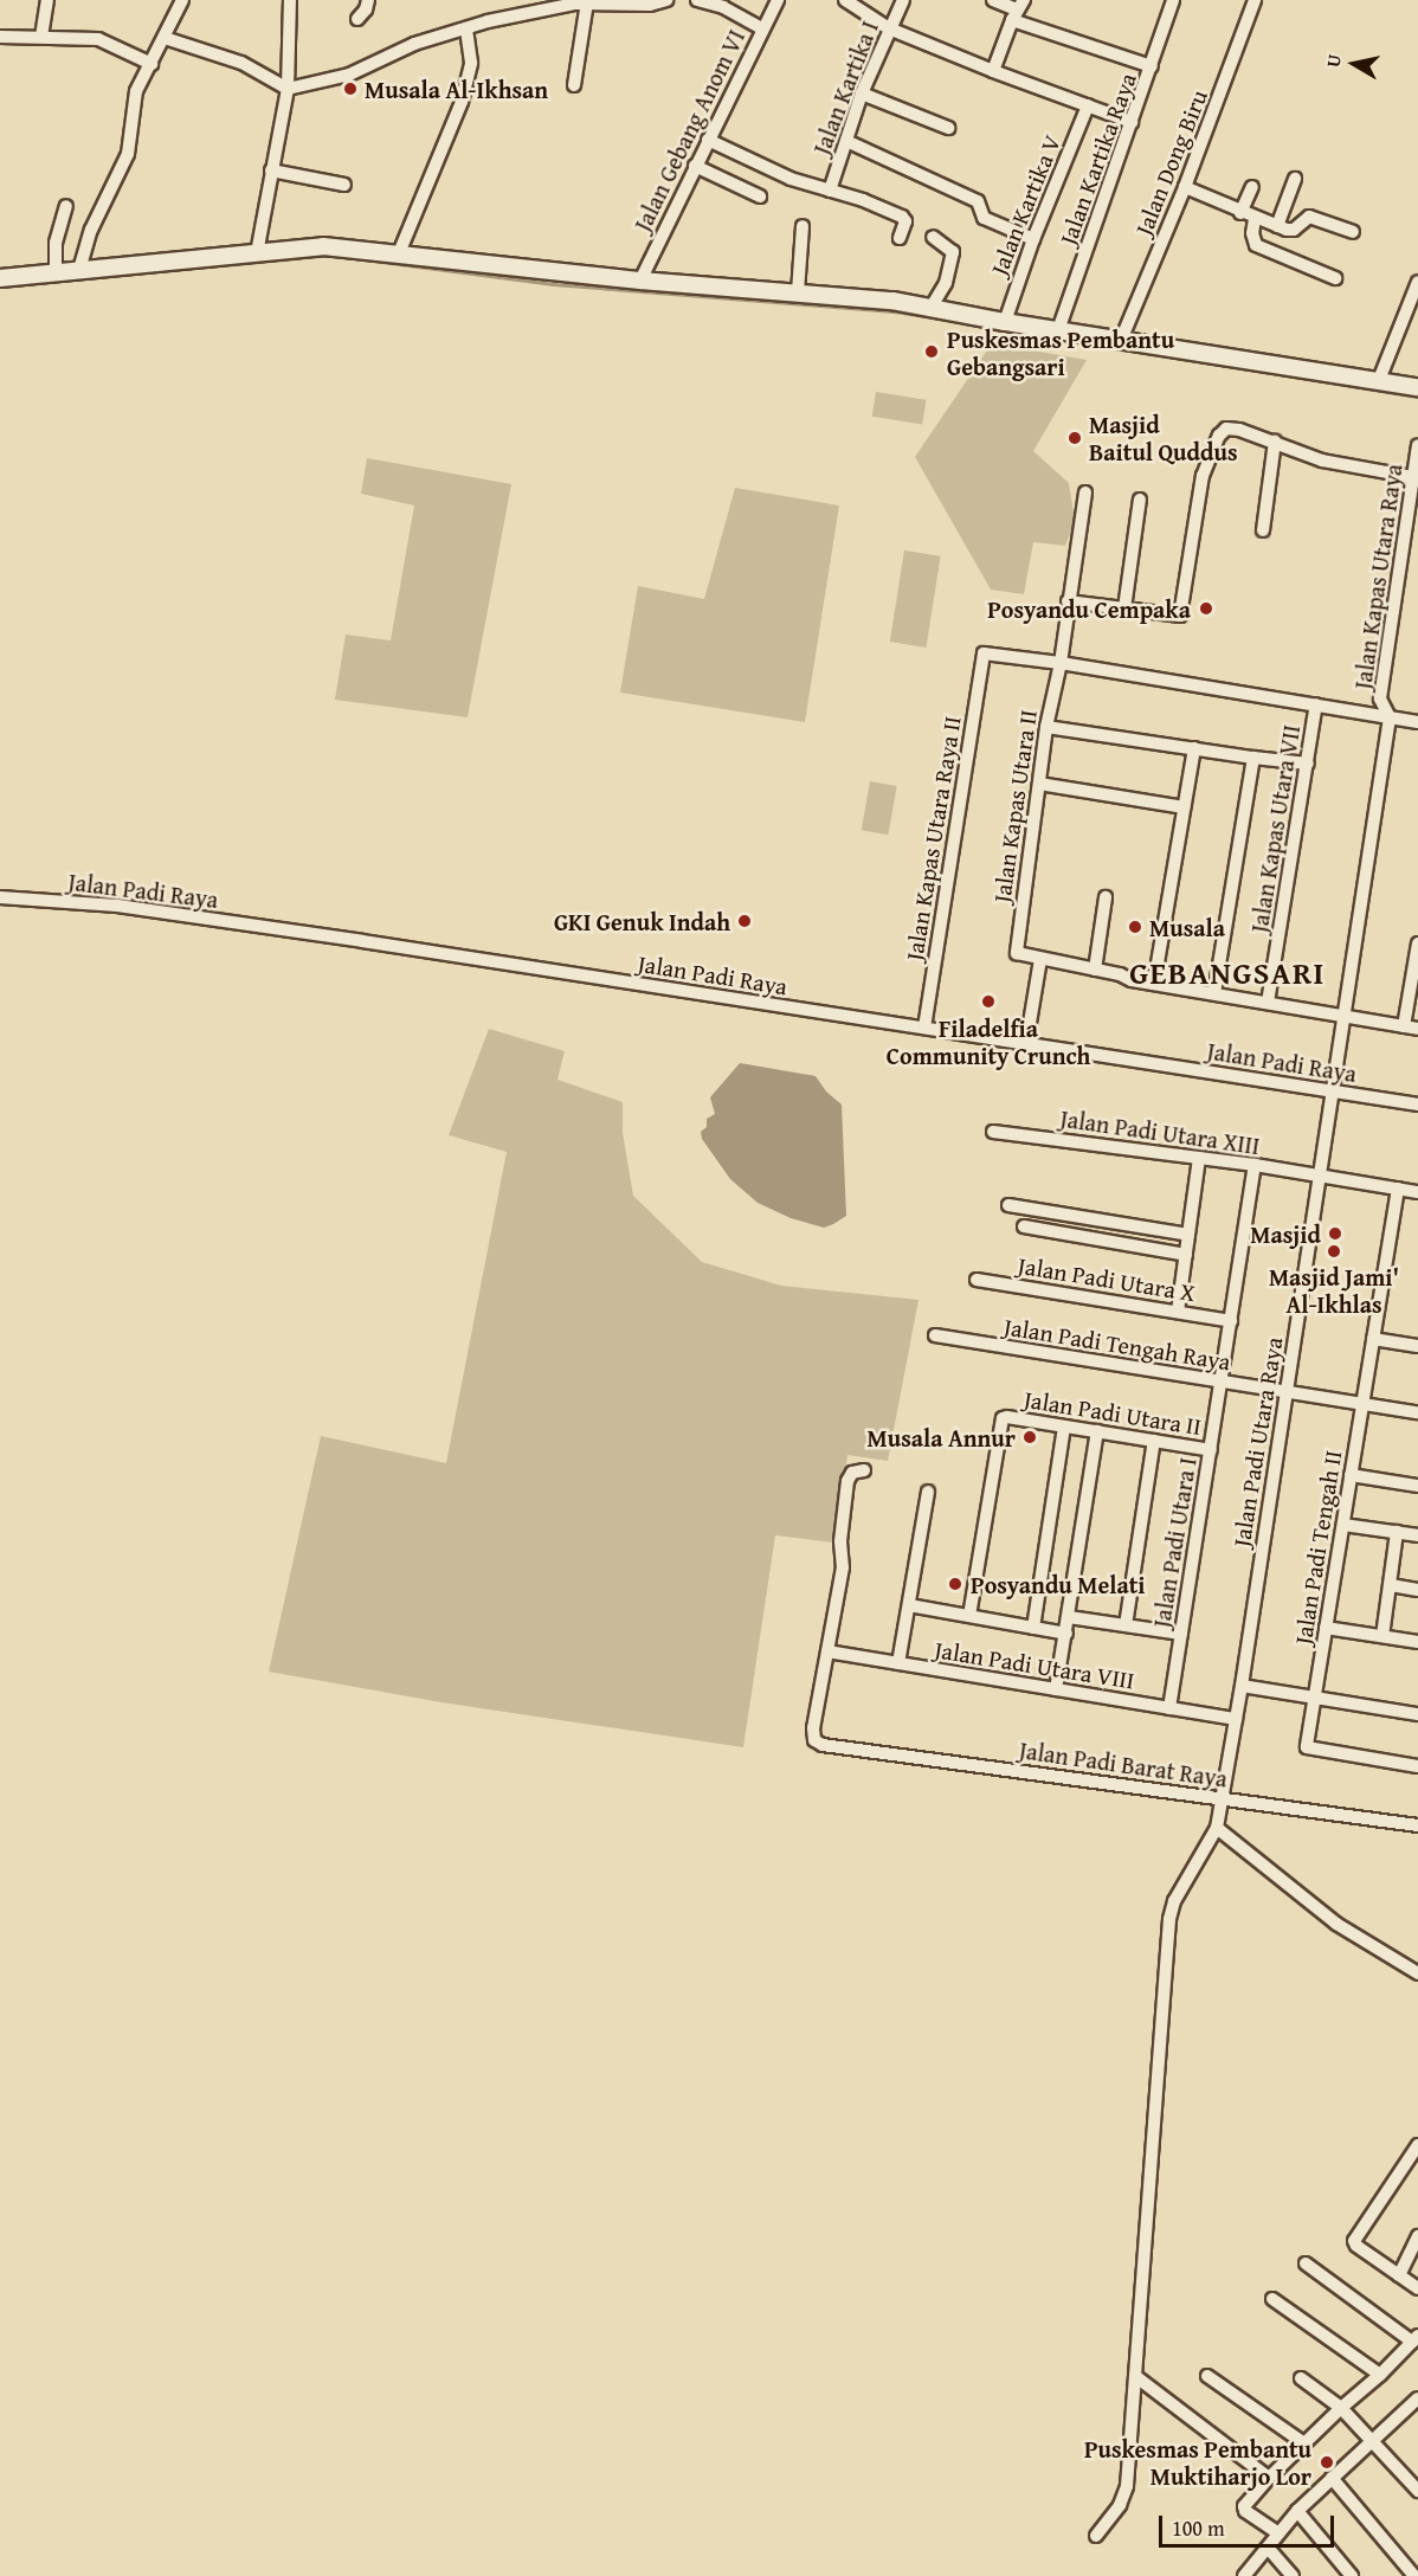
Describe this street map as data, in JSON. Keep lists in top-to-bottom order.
{
  "streets": {
    "street": [
      "Jalan Kartika I",
      "Jalan Gebang Anom VI",
      "Jalan Kartika Raya",
      "Jalan Dong Biru",
      "Jalan Kartika V",
      "Jalan Kapas Utara Raya",
      "Jalan Kapas Utara II",
      "Jalan Kapas Utara VII",
      "Jalan Kapas Utara Raya II",
      "Jalan Padi Raya",
      "Jalan Padi Utara XIII",
      "Jalan Padi Utara X",
      "Jalan Padi Tengah Raya",
      "Jalan Padi Utara II",
      "Jalan Padi Utara Raya",
      "Jalan Padi Utara I",
      "Jalan Padi Tengah II",
      "Jalan Padi Utara VIII",
      "Jalan Padi Barat Raya"
    ]
  },
  "crossings": [
    ["Jalan Kapas Utara Raya", "Jalan Padi Raya"],
    ["Jalan Kapas Utara Raya", "Jalan Padi Utara Raya"],
    ["Jalan Kapas Utara II", "Jalan Kapas Utara Raya II"],
    ["Jalan Kapas Utara Raya II", "Jalan Padi Raya"],
    ["Jalan Padi Raya", "Jalan Padi Utara Raya"],
    ["Jalan Padi Utara XIII", "Jalan Padi Utara Raya"],
    ["Jalan Padi Utara XIII", "Jalan Padi Utara I"],
    ["Jalan Padi Utara XIII", "Jalan Padi Tengah II"],
    ["Jalan Padi Utara X", "Jalan Padi Utara I"],
    ["Jalan Padi Tengah Raya", "Jalan Padi Utara Raya"],
    ["Jalan Padi Tengah Raya", "Jalan Padi Utara I"],
    ["Jalan Padi Tengah Raya", "Jalan Padi Tengah II"],
    ["Jalan Padi Utara II", "Jalan Padi Utara I"],
    ["Jalan Padi Utara Raya", "Jalan Padi Utara VIII"],
    ["Jalan Padi Utara Raya", "Jalan Padi Barat Raya"],
    ["Jalan Padi Utara I", "Jalan Padi Utara VIII"],
    ["Jalan Padi Utara VIII", "Jalan Padi Barat Raya"]
  ],
  "districts": ["GEBANGSARI"],
  "places": [
    "Musala Al-Ikhsan",
    "Puskesmas Pembantu Gebangsari",
    "Masjid Baitul Quddus",
    "Posyandu Cempaka",
    "GKI Genuk Indah",
    "Musala",
    "Filadelfia Community Crunch",
    "Masjid",
    "Masjid Jami' Al-Ikhlas",
    "Musala Annur",
    "Posyandu Melati",
    "Puskesmas Pembantu Muktiharjo Lor"
  ],
  "scale_bar": "100 m",
  "north": "left"
}
